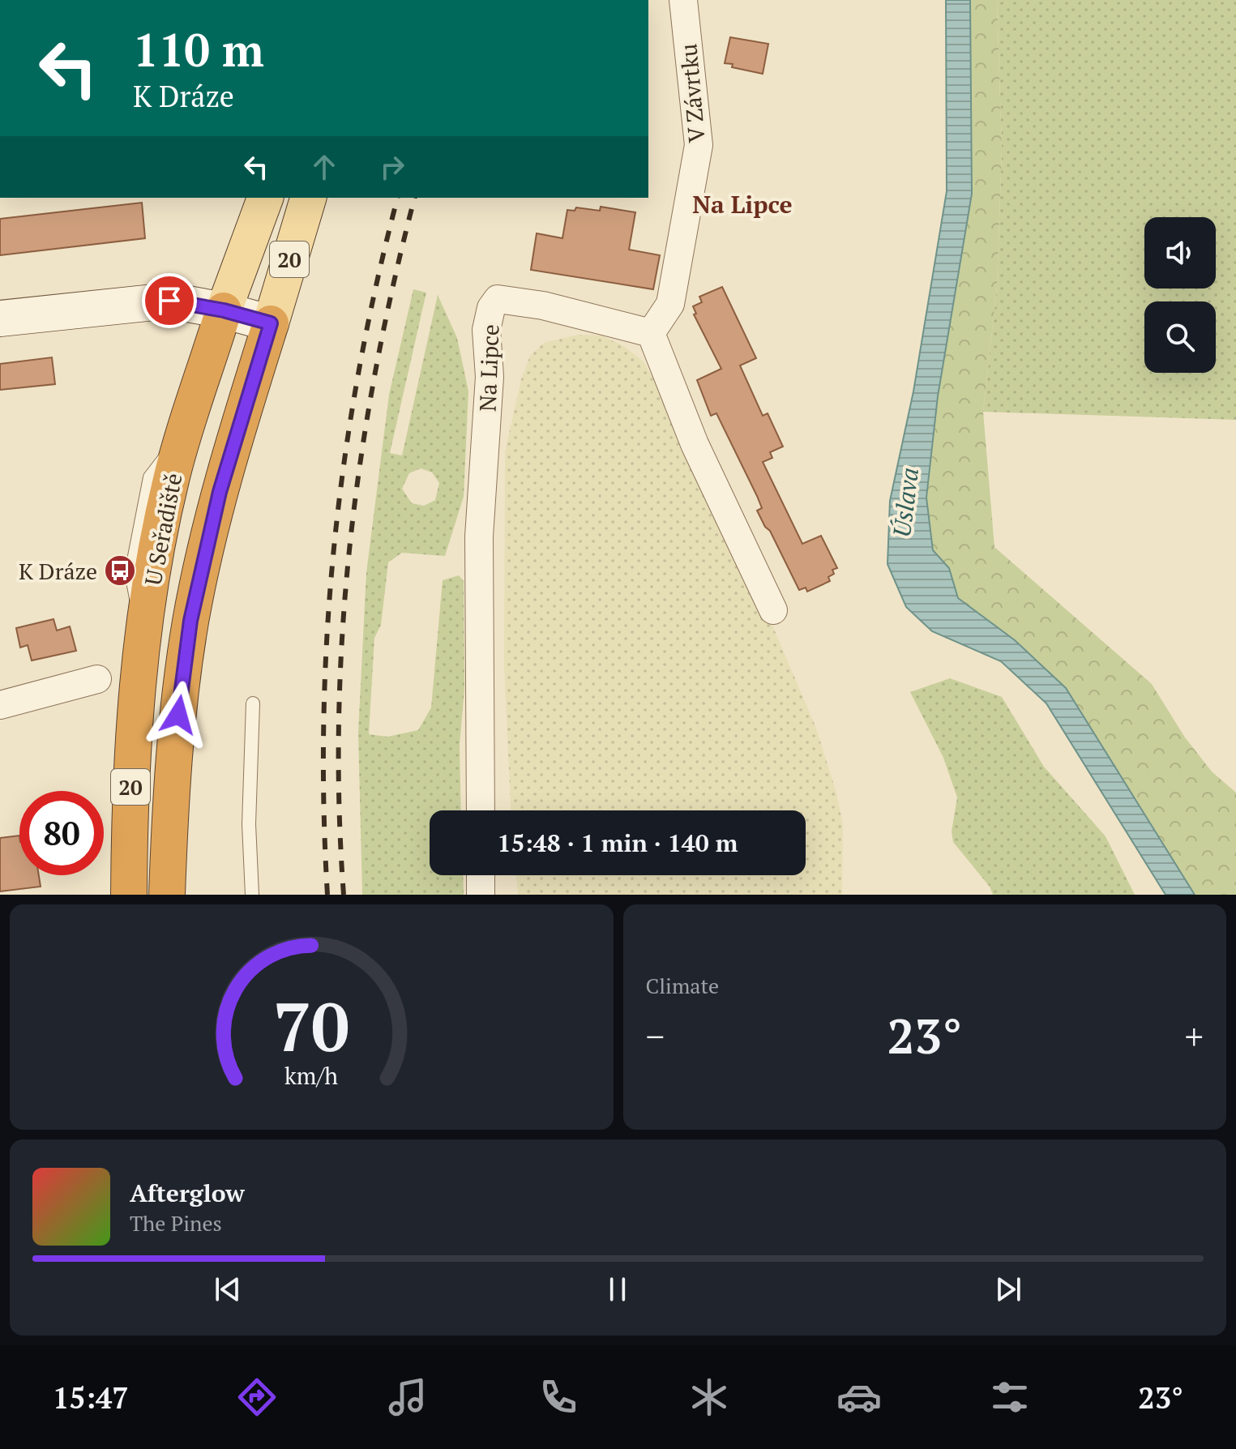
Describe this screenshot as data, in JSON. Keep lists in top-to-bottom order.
{
  "streets": {
    "highway": ["20", "U Seřadiště"],
    "street": ["V Závrtku", "Na Lipce"]
  },
  "crossings": [
    ["V Závrtku", "Na Lipce"]
  ],
  "districts": ["Na Lipce"],
  "water": ["Úslava"],
  "places": {
    "bus stop": ["K Dráze"]
  },
  "page": {
    "turn": ["110 m", "K Dráze"],
    "limit": "80",
    "trip": "15:48 · 1 min · 140 m",
    "tile": "Climate",
    "heat": ["−", "23°", "+"],
    "song": ["Afterglow", "The Pines"],
    "tabs": ["15:47", "23°"],
    "gauge": ["70", "km/h"]
  }
}
